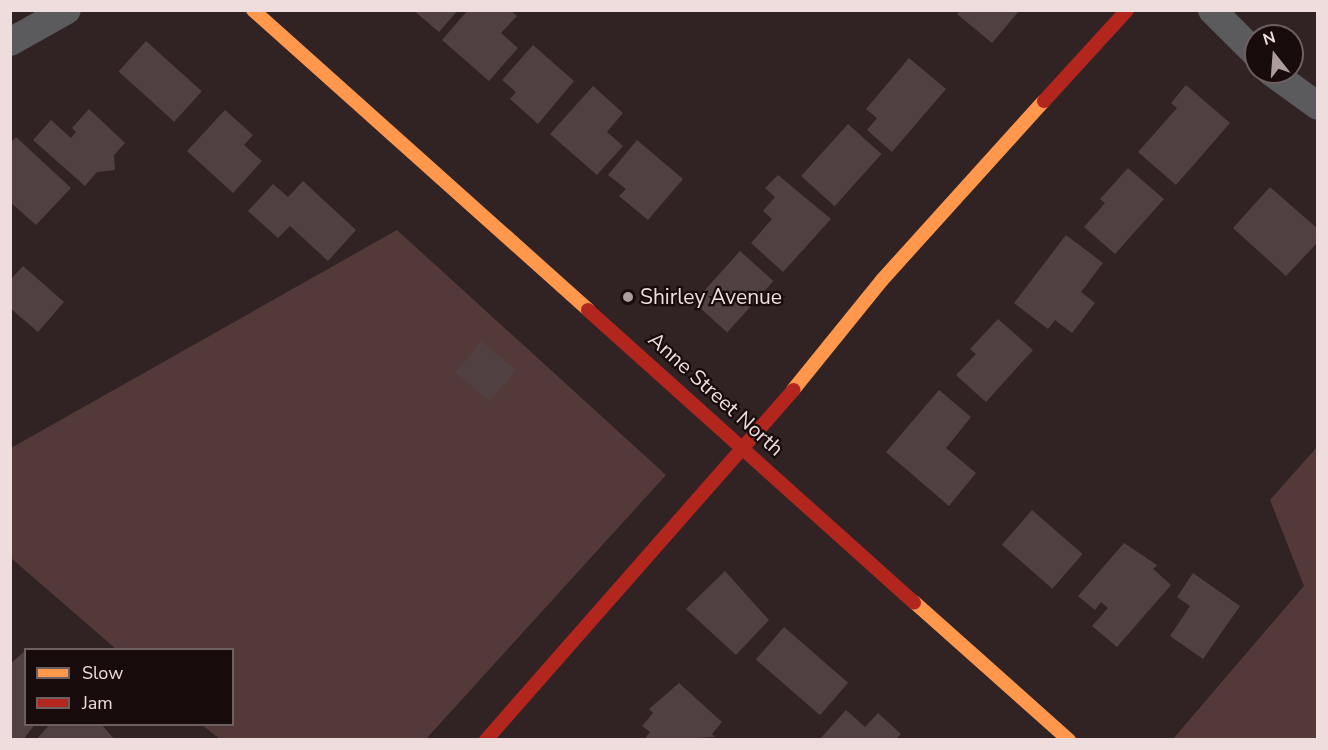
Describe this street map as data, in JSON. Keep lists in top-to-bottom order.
{
  "streets": {
    "street": ["Anne Street North"]
  },
  "places": ["Shirley Avenue"],
  "legend": ["Slow", "Jam"],
  "north": "top"
}
